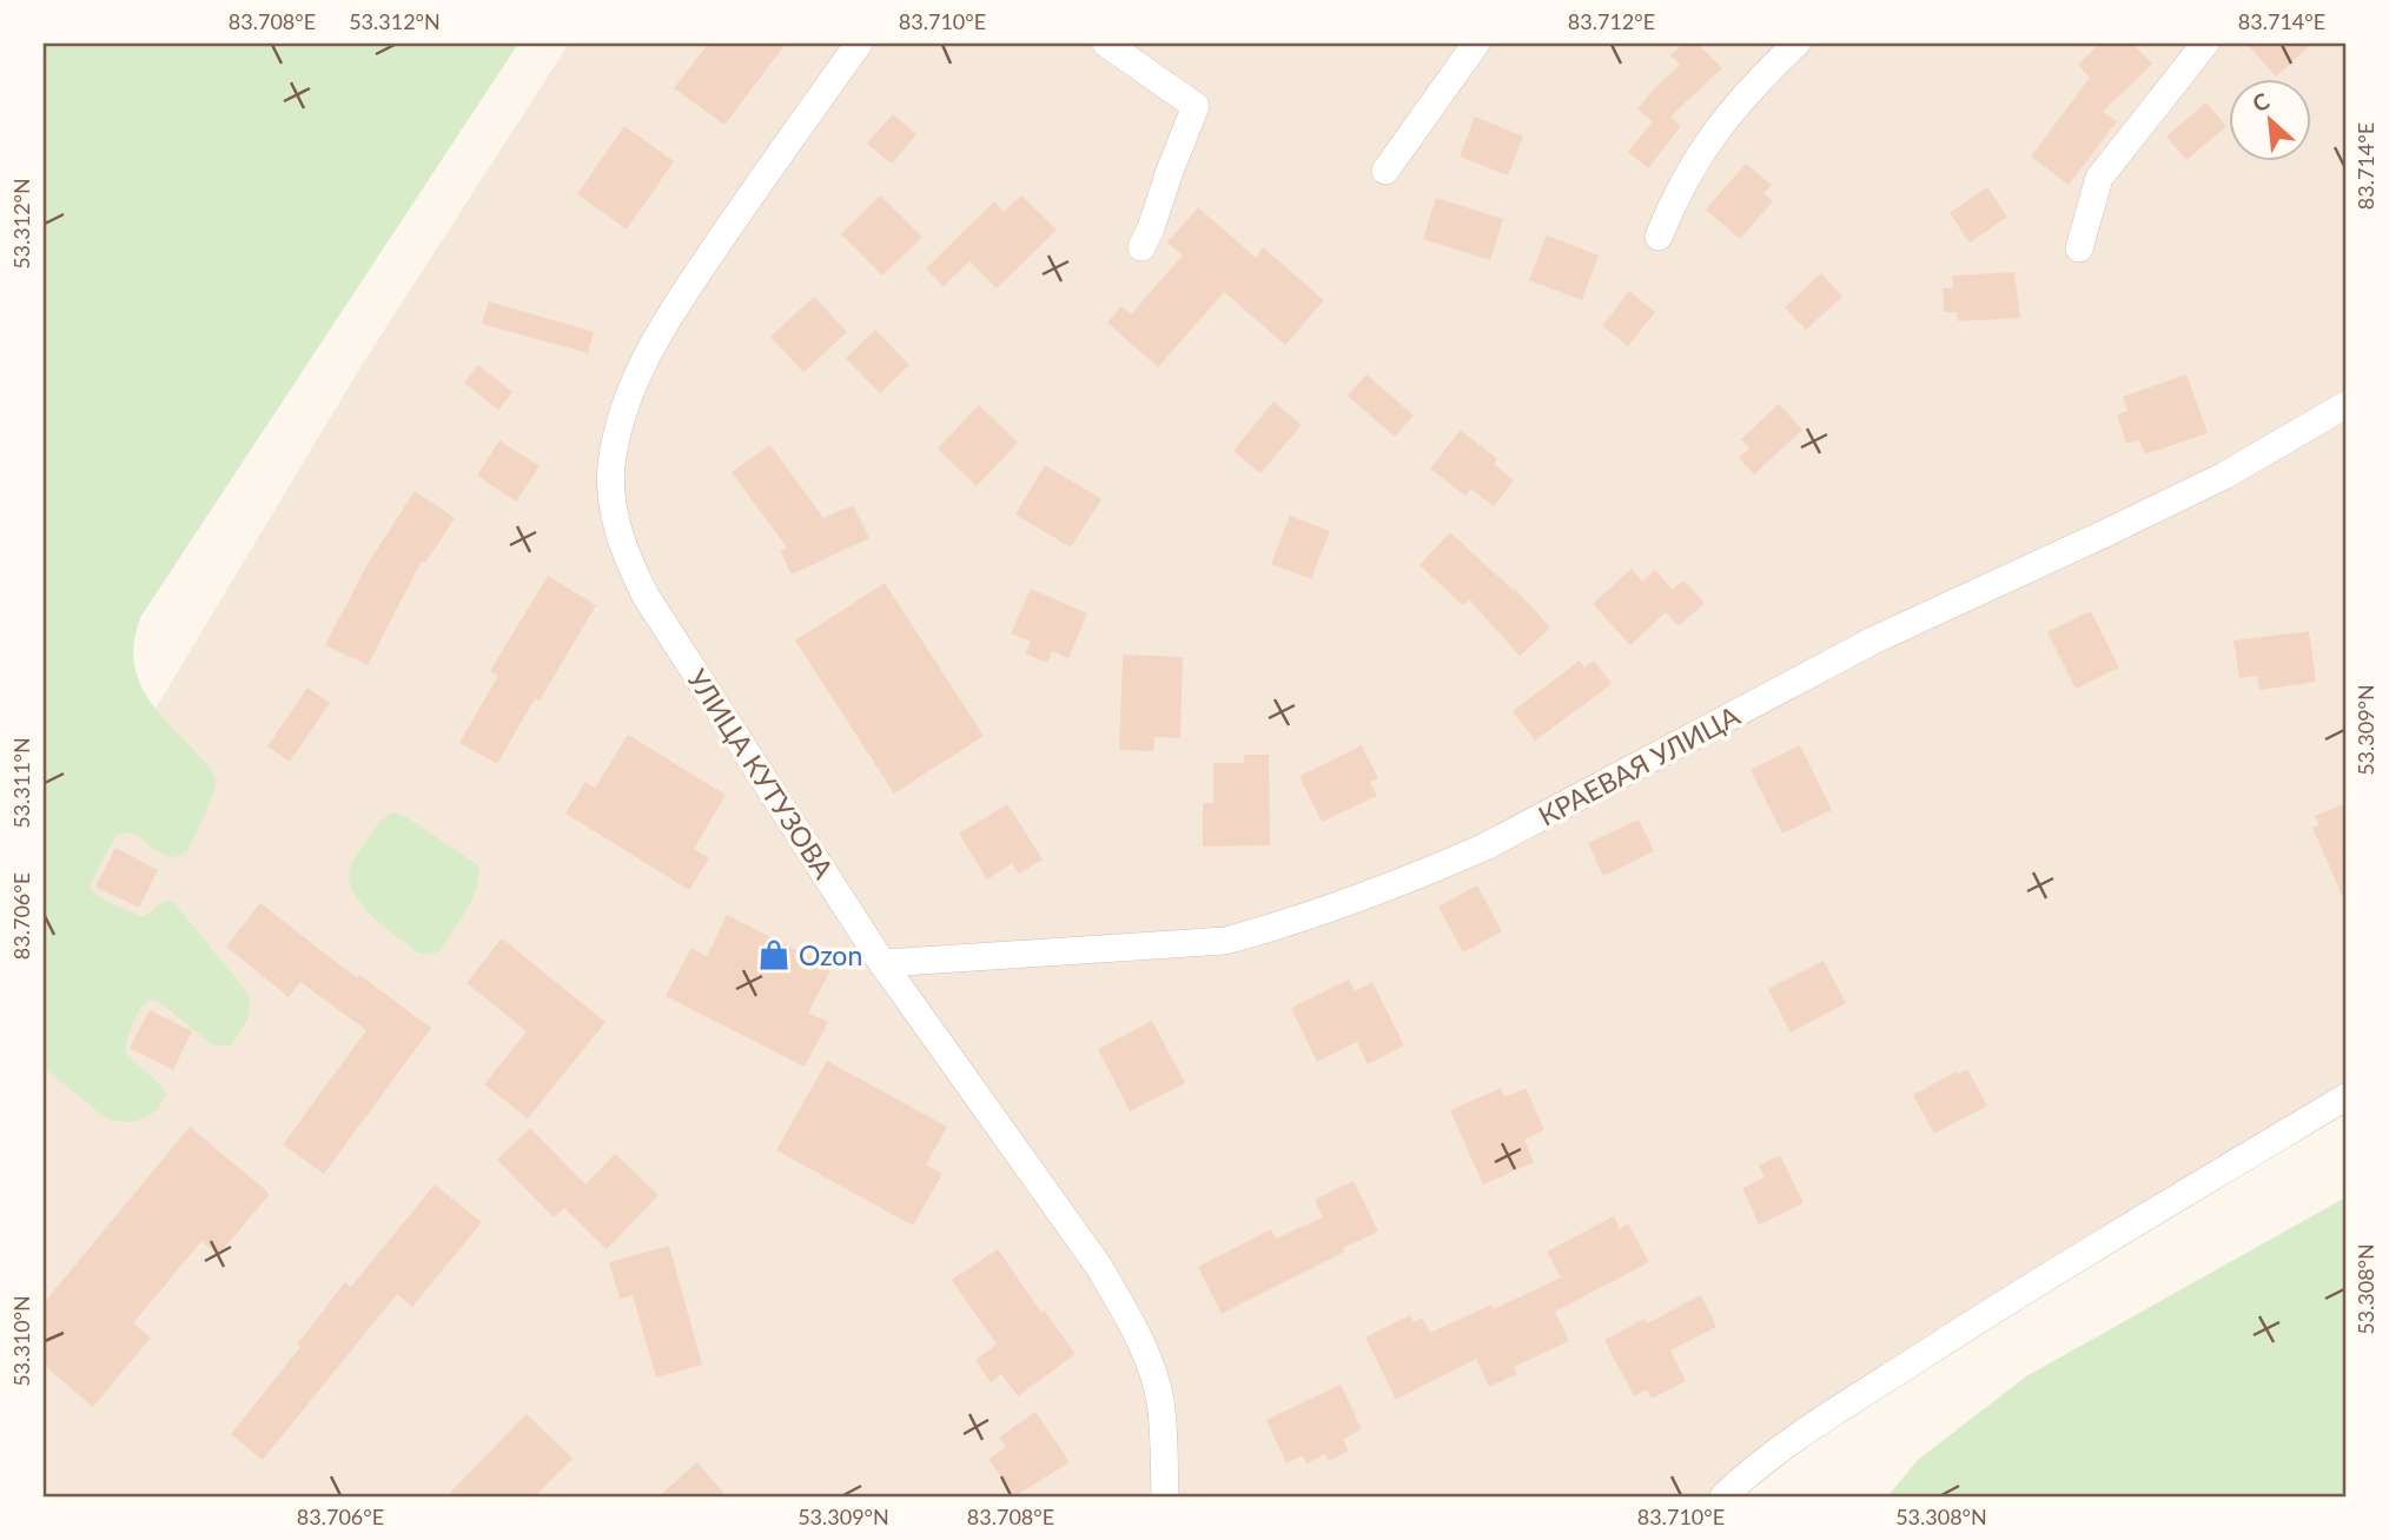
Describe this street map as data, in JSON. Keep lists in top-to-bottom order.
{
  "streets": {
    "street": ["КРАЕВАЯ УЛИЦА", "УЛИЦА КУТУЗОВА"]
  },
  "crossings": [
    ["КРАЕВАЯ УЛИЦА", "УЛИЦА КУТУЗОВА"]
  ],
  "places": {
    "shop": ["Ozon"]
  },
  "north": "top left",
  "coordinates": [
    "83.708°E",
    "53.312°N",
    "83.710°E",
    "83.712°E",
    "83.714°E",
    "53.309°N",
    "53.311°N",
    "83.706°E",
    "53.308°N",
    "53.310°N"
  ]
}
